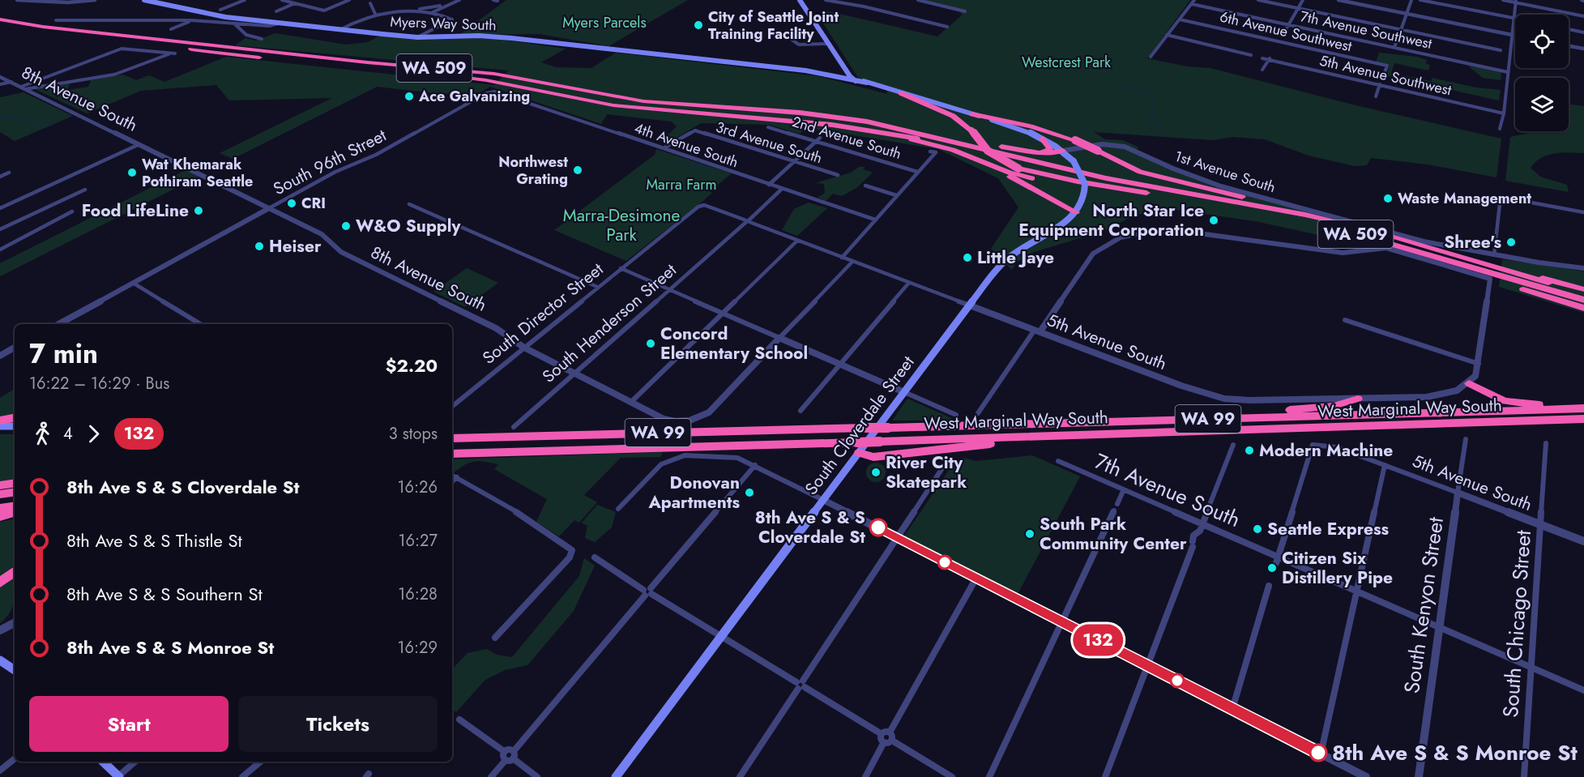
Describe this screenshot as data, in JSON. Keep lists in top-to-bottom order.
{
  "streets": {
    "highway": ["WA 509", "West Marginal Way South", "WA 99"],
    "main road": ["Myers Way South", "South Cloverdale Street"],
    "street": [
      "7th Avenue Southwest",
      "6th Avenue Southwest",
      "5th Avenue Southwest",
      "8th Avenue South",
      "2nd Avenue South",
      "3rd Avenue South",
      "4th Avenue South",
      "South 96th Street",
      "1st Avenue South",
      "South Director Street",
      "South Henderson Street",
      "5th Avenue South",
      "7th Avenue South",
      "South Kenyon Street",
      "South Chicago Street"
    ]
  },
  "crossings": [
    ["8th Avenue South", "South 96th Street"],
    ["8th Avenue South", "South Director Street"],
    ["8th Avenue South", "South Henderson Street"],
    ["3rd Avenue South", "4th Avenue South"],
    ["4th Avenue South", "South 96th Street"],
    ["4th Avenue South", "South Henderson Street"],
    ["1st Avenue South", "South Cloverdale Street"],
    ["South Director Street", "5th Avenue South"],
    ["South Henderson Street", "5th Avenue South"],
    ["5th Avenue South", "South Cloverdale Street"],
    ["5th Avenue South", "7th Avenue South"],
    ["5th Avenue South", "South Kenyon Street"],
    ["5th Avenue South", "South Chicago Street"],
    ["West Marginal Way South", "South Cloverdale Street"],
    ["7th Avenue South", "South Kenyon Street"],
    ["7th Avenue South", "South Chicago Street"]
  ],
  "parks": [
    "Myers Parcels",
    "Westcrest Park",
    "Marra Farm",
    "Marra-Desimone Park"
  ],
  "places": [
    "City of Seattle Joint Training Facility",
    "Ace Galvanizing",
    "Northwest Grating",
    "Wat Khemarak Pothiram Seattle",
    "Waste Management",
    "CRI",
    "Food LifeLine",
    "North Star Ice Equipment Corporation",
    "W&O Supply",
    "Shree's",
    "Heiser",
    "Little Jaye",
    "Concord Elementary School",
    "Modern Machine",
    "River City Skatepark",
    "Donovan Apartments",
    "8th Ave S & S Cloverdale St",
    "Seattle Express",
    "South Park Community Center",
    "Citizen Six Distillery Pipe",
    "8th Ave S & S Monroe St"
  ],
  "lines": ["bus line 132"],
  "page": {
    "on_map": "132",
    "heading": ["7 min", "16:22 – 16:29 · Bus", "$2.20"],
    "legs": ["4", "132", "3 stops"],
    "list": [
      {
        "name": "8th Ave S & S Cloverdale St",
        "value": "16:26"
      },
      {
        "name": "8th Ave S & S Thistle St",
        "value": "16:27"
      },
      {
        "name": "8th Ave S & S Southern St",
        "value": "16:28"
      },
      {
        "name": "8th Ave S & S Monroe St",
        "value": "16:29"
      }
    ],
    "buttons": ["Start", "Tickets"]
  }
}
